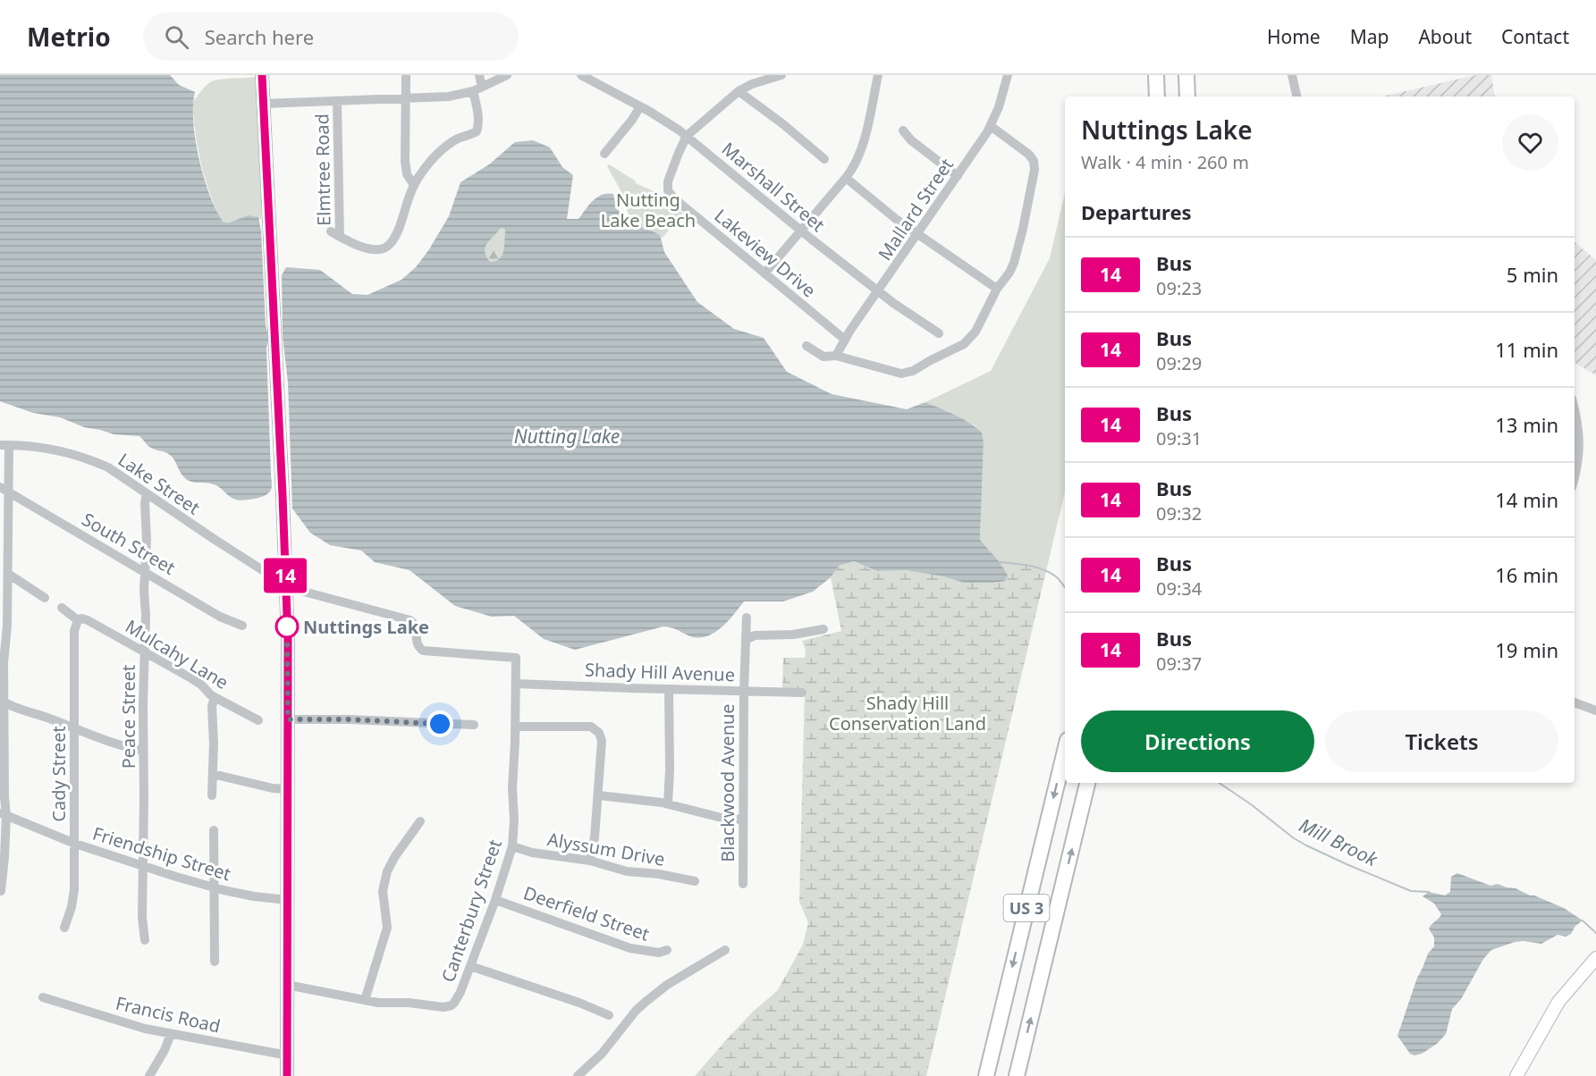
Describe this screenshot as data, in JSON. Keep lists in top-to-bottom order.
{
  "streets": {
    "highway": ["US 3"],
    "street": [
      "Elmtree Road",
      "Marshall Street",
      "Mallard Street",
      "Lakeview Drive",
      "Lake Street",
      "South Street",
      "Mulcahy Lane",
      "Shady Hill Avenue",
      "Peace Street",
      "Cady Street",
      "Blackwood Avenue",
      "Alyssum Drive",
      "Friendship Street",
      "Canterbury Street",
      "Deerfield Street",
      "Francis Road"
    ]
  },
  "crossings": [
    ["Marshall Street", "Mallard Street"],
    ["Marshall Street", "Lakeview Drive"],
    ["Mallard Street", "Lakeview Drive"],
    ["Lake Street", "Peace Street"],
    ["Lake Street", "Canterbury Street"],
    ["South Street", "Peace Street"],
    ["Mulcahy Lane", "Peace Street"],
    ["Mulcahy Lane", "Cady Street"],
    ["Shady Hill Avenue", "Blackwood Avenue"],
    ["Shady Hill Avenue", "Canterbury Street"],
    ["Peace Street", "Friendship Street"],
    ["Cady Street", "Friendship Street"],
    ["Alyssum Drive", "Canterbury Street"],
    ["Canterbury Street", "Deerfield Street"]
  ],
  "water": ["Nutting Lake", "Mill Brook"],
  "parks": ["Nutting Lake Beach", "Shady Hill Conservation Land"],
  "places": ["Nuttings Lake"],
  "lines": ["bus line 14"],
  "page": {
    "header": "Metrio",
    "search": "Search here",
    "nav": [
      "Home",
      "Map",
      "About",
      "Contact"
    ],
    "on_map": "14",
    "heading": [
      ["Nuttings Lake", "Walk · 4 min · 260 m"],
      "Departures"
    ],
    "list": [
      {
        "mark": "14",
        "name": "Bus",
        "note": "09:23",
        "value": "5 min"
      },
      {
        "mark": "14",
        "name": "Bus",
        "note": "09:29",
        "value": "11 min"
      },
      {
        "mark": "14",
        "name": "Bus",
        "note": "09:31",
        "value": "13 min"
      },
      {
        "mark": "14",
        "name": "Bus",
        "note": "09:32",
        "value": "14 min"
      },
      {
        "mark": "14",
        "name": "Bus",
        "note": "09:34",
        "value": "16 min"
      },
      {
        "mark": "14",
        "name": "Bus",
        "note": "09:37",
        "value": "19 min"
      }
    ],
    "buttons": ["Directions", "Tickets"]
  }
}
